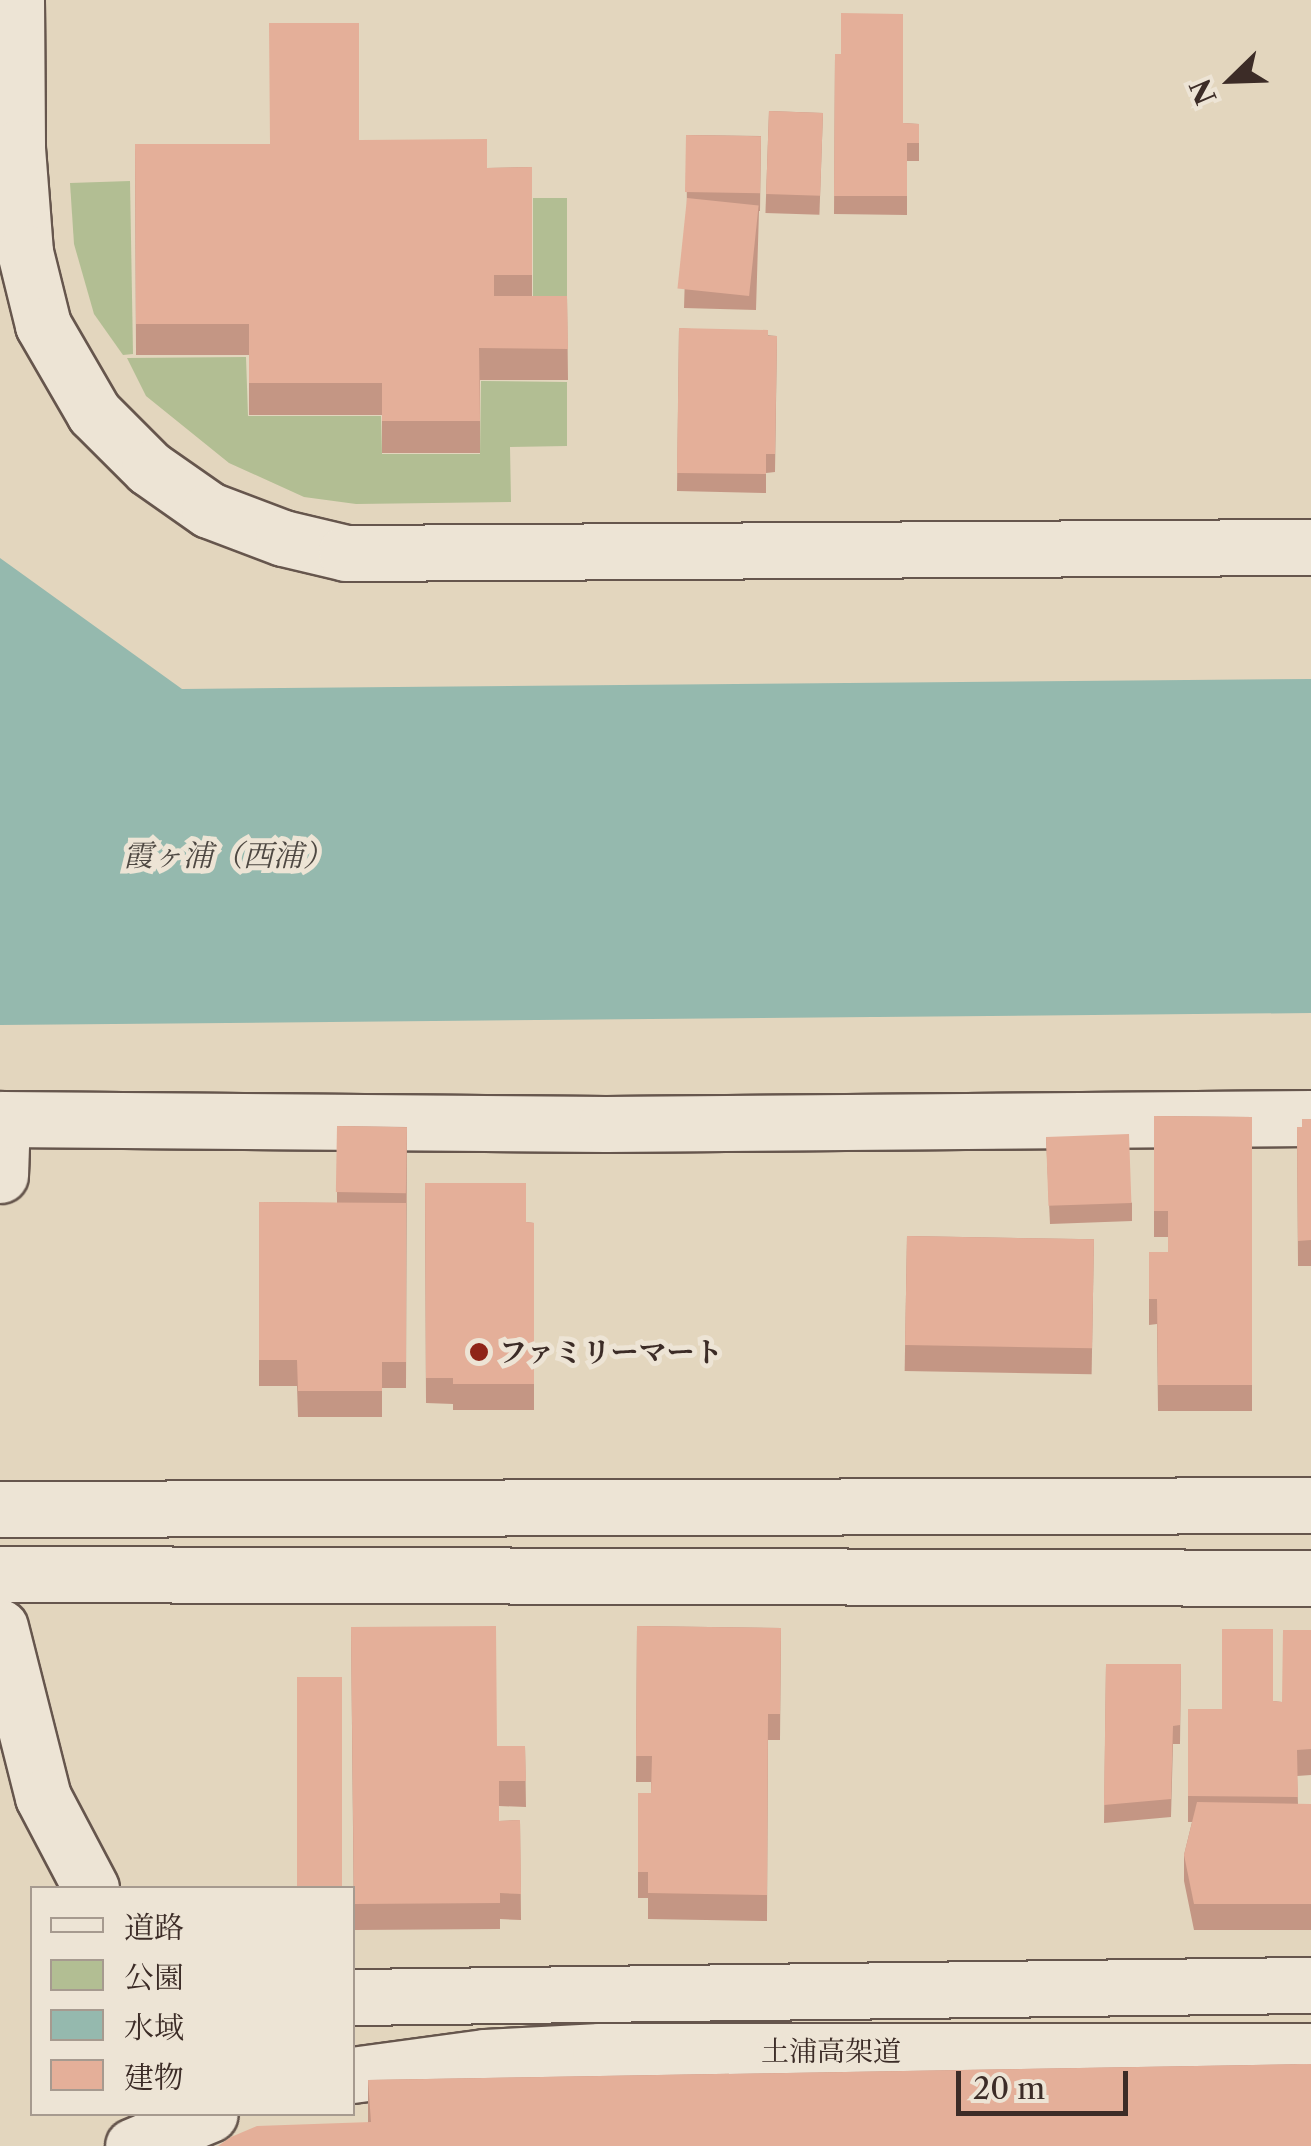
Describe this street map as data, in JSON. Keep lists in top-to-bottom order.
{
  "streets": {
    "street": ["土浦高架道"]
  },
  "water": ["霞ヶ浦（西浦）"],
  "places": ["ファミリーマート"],
  "legend": [
    "道路",
    "公園",
    "水域",
    "建物"
  ],
  "scale_bar": "20 m",
  "north": "bottom left"
}
